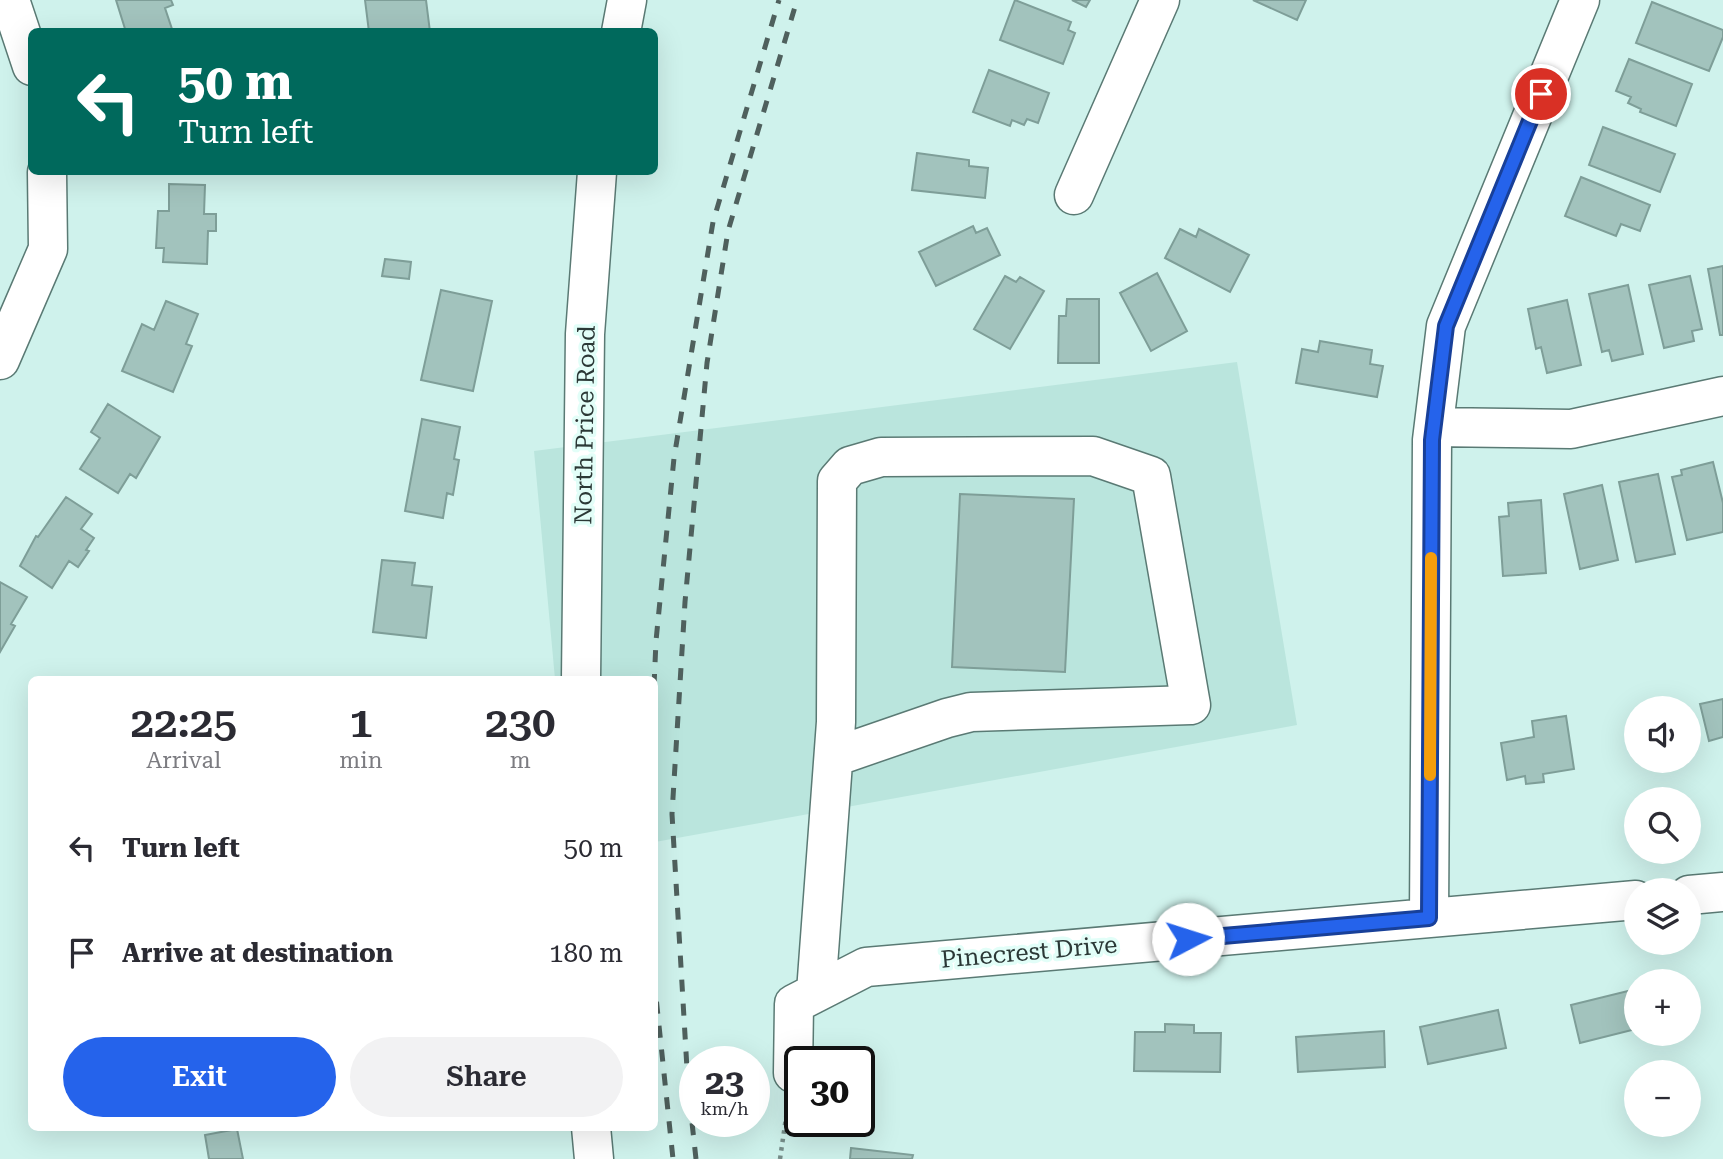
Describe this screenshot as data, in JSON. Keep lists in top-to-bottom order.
{
  "streets": {
    "street": ["North Price Road", "Pinecrest Drive"]
  },
  "page": {
    "turn": ["50 m", "Turn left"],
    "eta": [
      "22:25",
      "Arrival",
      "1",
      "min",
      "230",
      "m"
    ],
    "map_buttons": ["+", "−"],
    "list": [
      {
        "name": "Turn left",
        "value": "50 m"
      },
      {
        "name": "Arrive at destination",
        "value": "180 m"
      }
    ],
    "buttons": ["Exit", "Share"],
    "speed": "23 km/h",
    "limit": "30"
  }
}
